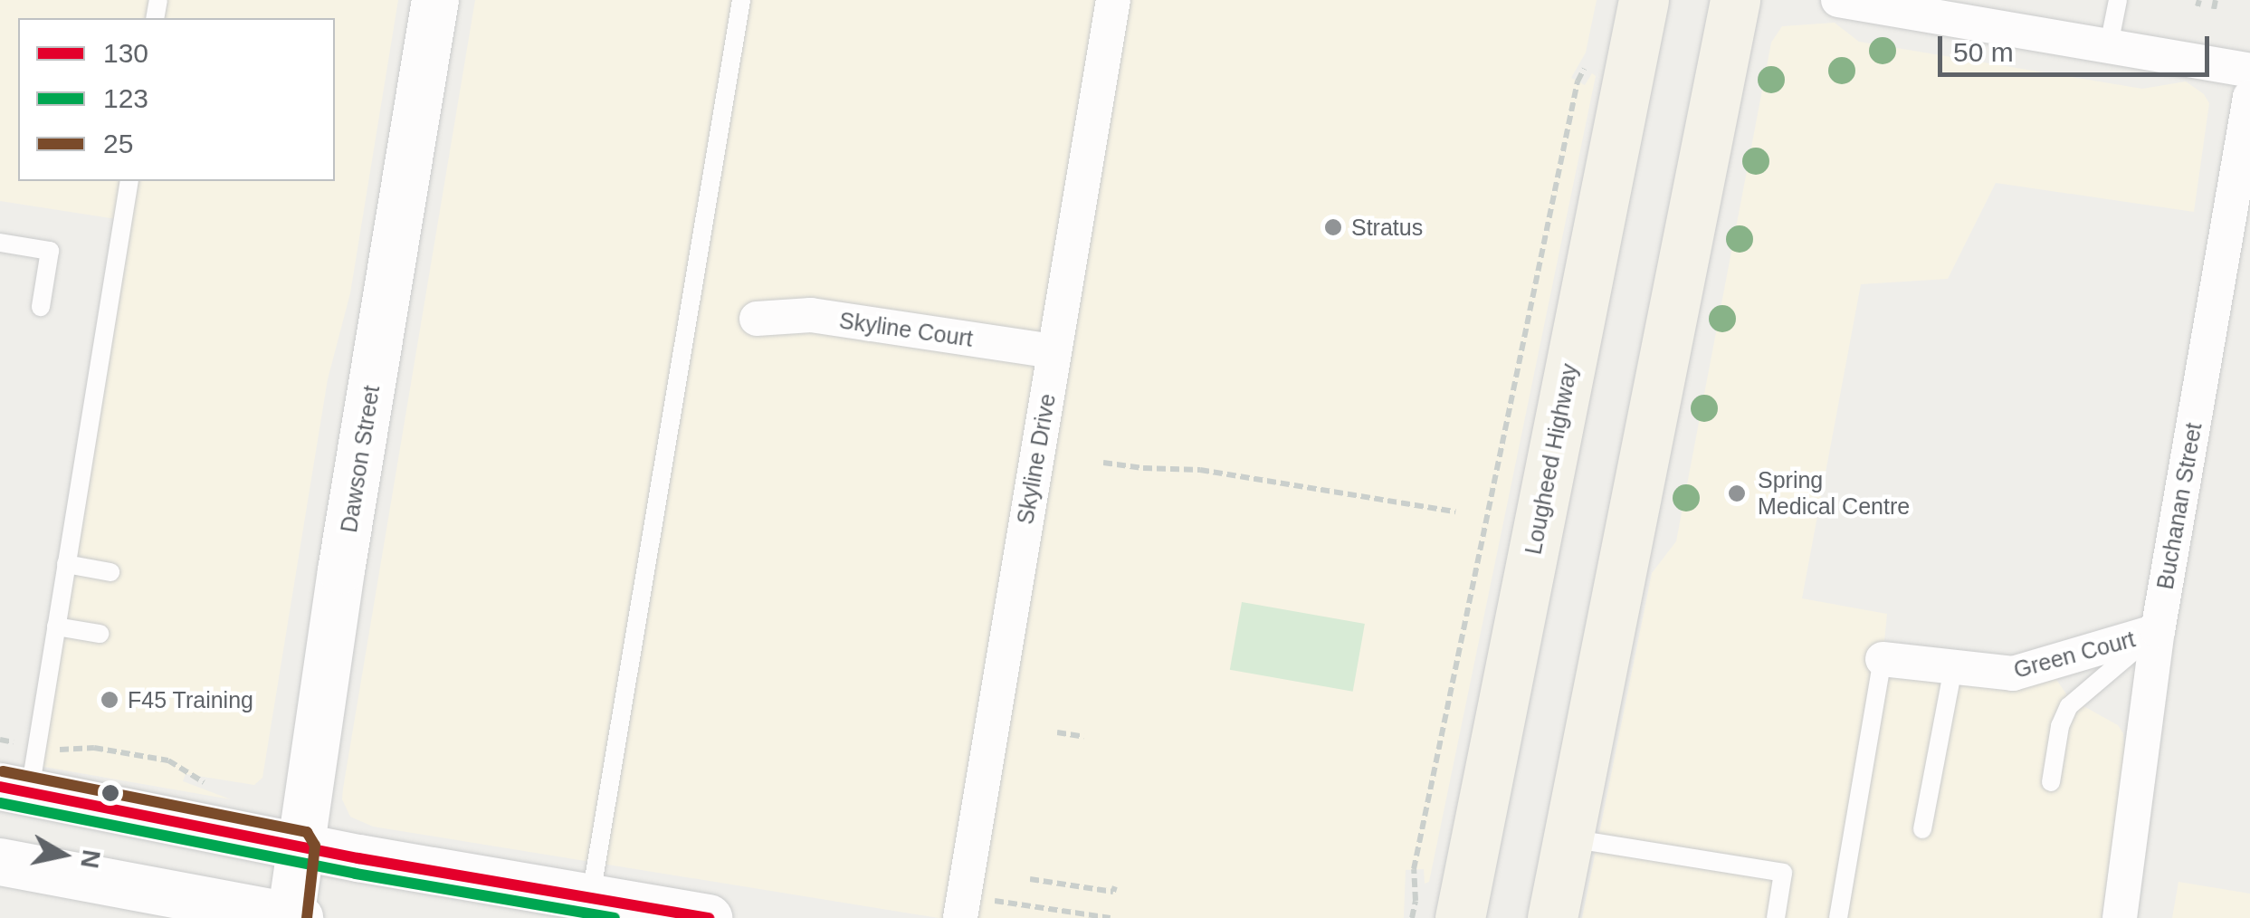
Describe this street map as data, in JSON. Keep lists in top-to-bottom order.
{
  "streets": {
    "main road": ["Dawson Street", "Lougheed Highway"],
    "street": [
      "Skyline Court",
      "Skyline Drive",
      "Buchanan Street",
      "Green Court"
    ]
  },
  "crossings": [
    ["Skyline Court", "Skyline Drive"],
    ["Buchanan Street", "Green Court"]
  ],
  "places": ["Stratus", "Spring Medical Centre", "F45 Training"],
  "lines": ["transit line 25", "transit line 130", "transit line 123"],
  "legend": ["130", "123", "25"],
  "scale_bar": "50 m",
  "north": "right"
}
